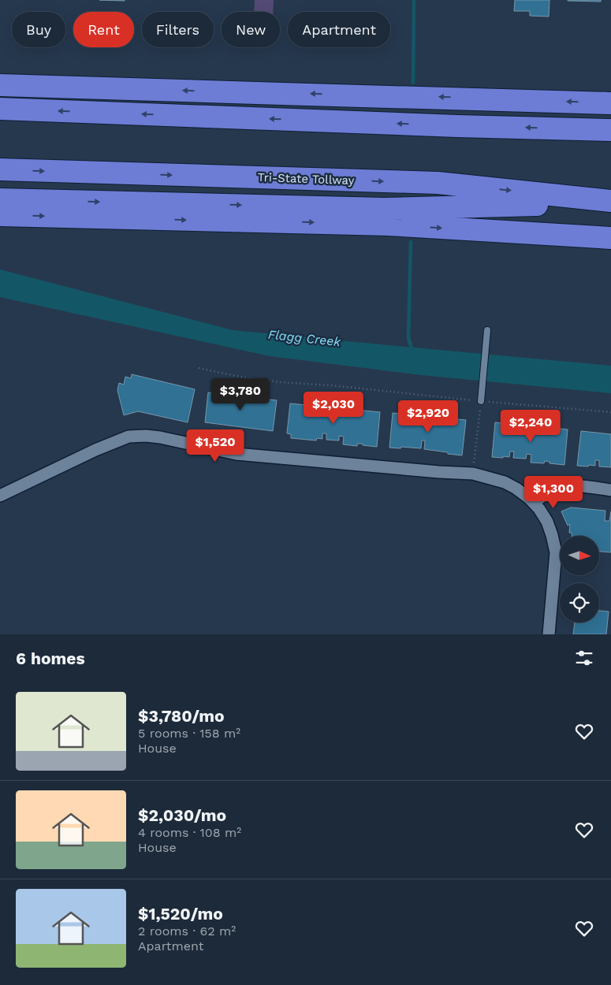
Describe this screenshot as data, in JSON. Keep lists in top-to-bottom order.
{
  "streets": {
    "highway": ["Tri-State Tollway"]
  },
  "water": ["Flagg Creek"],
  "north": "right",
  "page": {
    "chip": [
      "Buy",
      "Rent",
      "Filters",
      "New",
      "Apartment"
    ],
    "price": [
      "$3,780",
      "$2,030",
      "$2,920",
      "$2,240",
      "$1,520",
      "$1,300"
    ],
    "heading": "6 homes",
    "list": [
      {
        "name": "$3,780/mo",
        "note": "5 rooms · 158 m² · House"
      },
      {
        "name": "$2,030/mo",
        "note": "4 rooms · 108 m² · House"
      },
      {
        "name": "$1,520/mo",
        "note": "2 rooms · 62 m² · Apartment"
      }
    ]
  }
}
